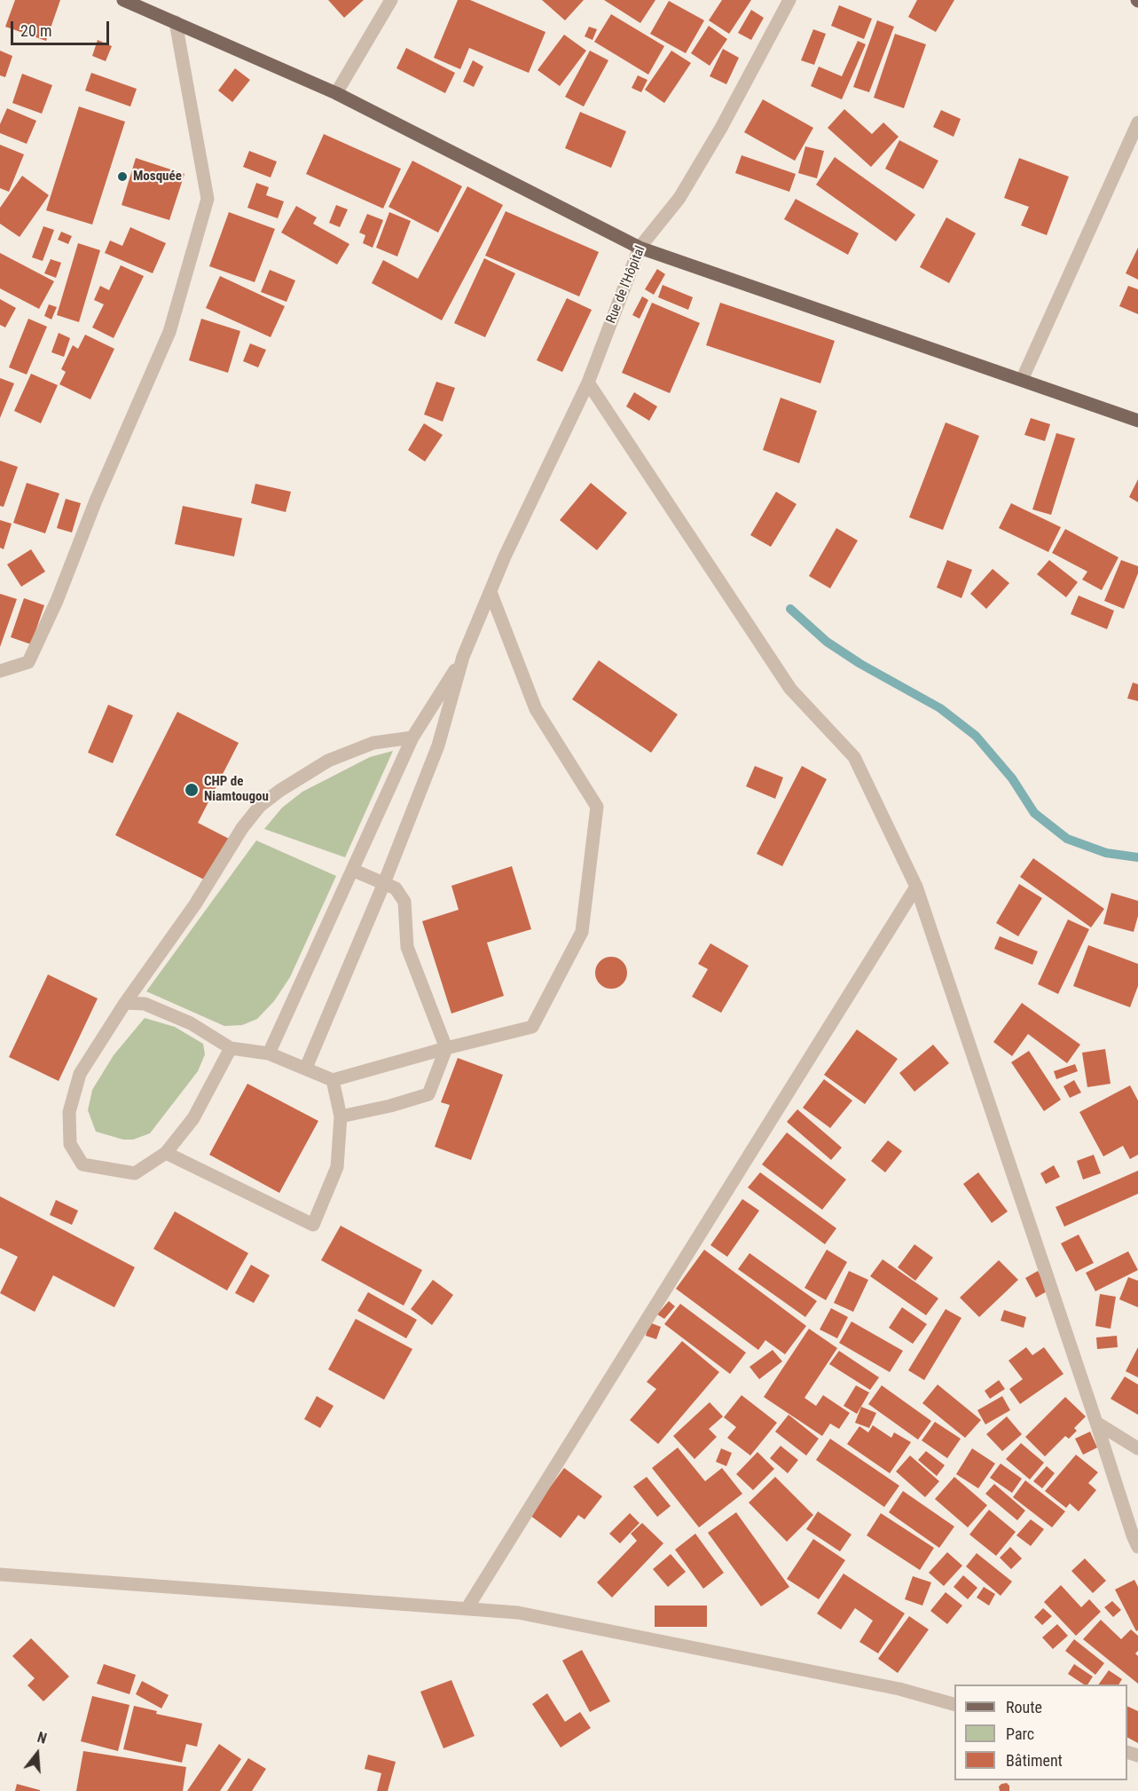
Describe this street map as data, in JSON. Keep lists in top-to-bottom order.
{
  "streets": {
    "street": ["Rue de l'Hôpital"]
  },
  "places": ["Mosquée", "CHP de Niamtougou"],
  "legend": ["Route", "Parc", "Bâtiment"],
  "scale_bar": "20 m",
  "north": "top"
}
